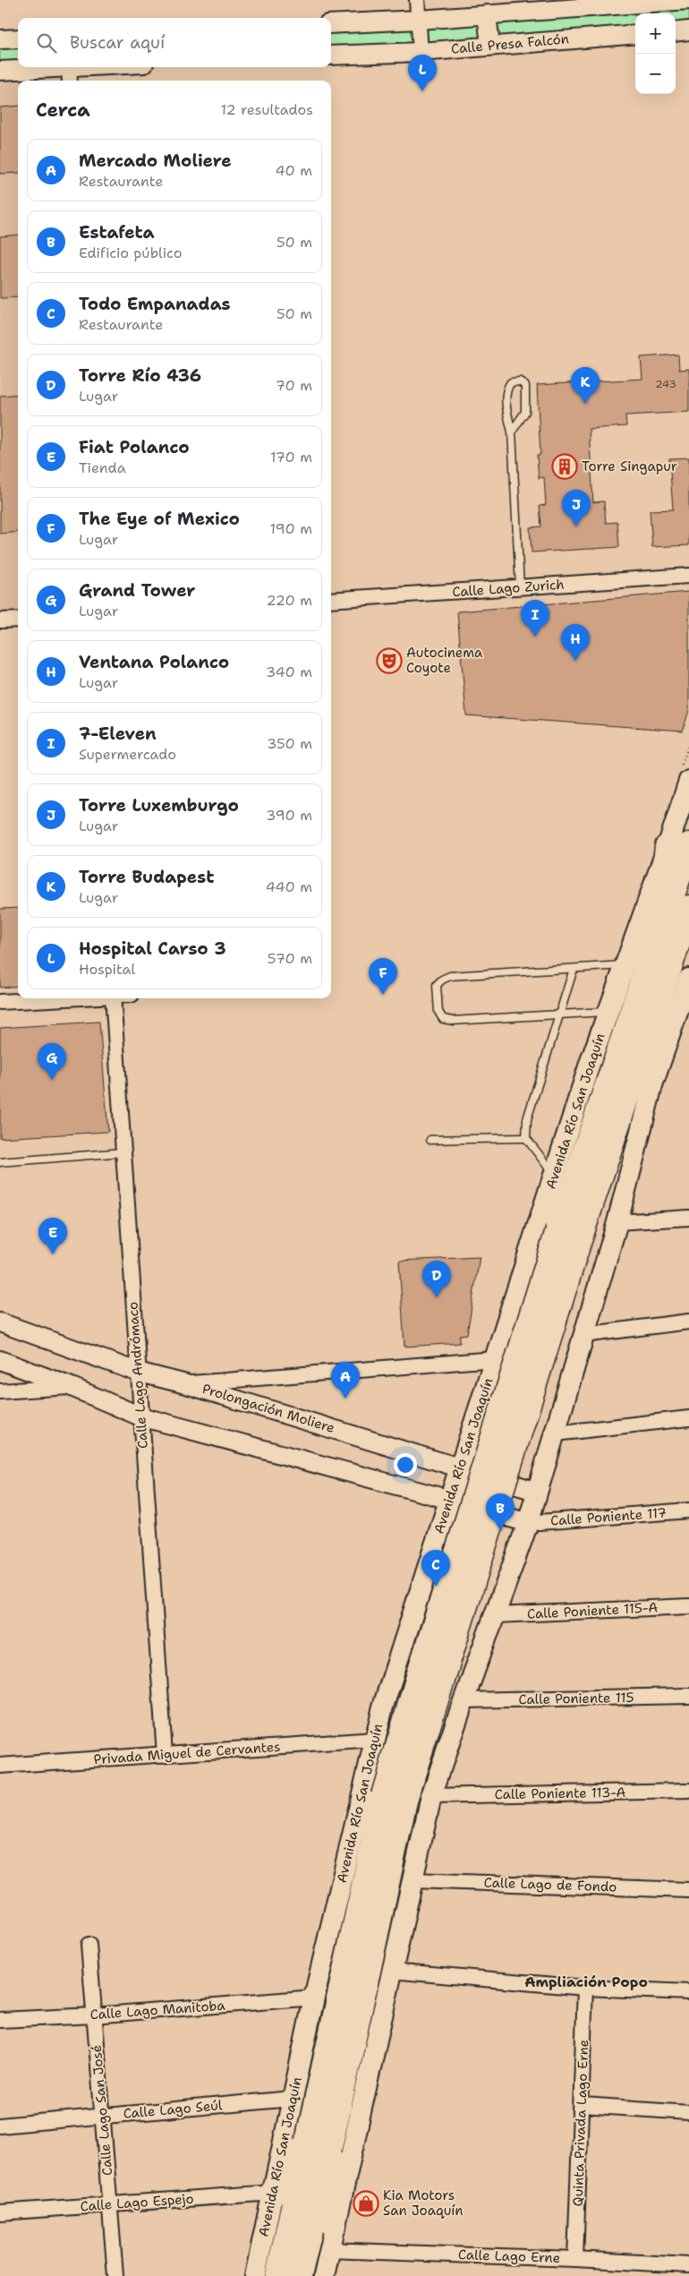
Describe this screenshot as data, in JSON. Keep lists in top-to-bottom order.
{
  "streets": {
    "highway": ["Avenida Río San Joaquín"],
    "street": [
      "Calle Presa Falcón",
      "Calle Lago Zurich",
      "Calle Lago Andrómaco",
      "Prolongación Moliere",
      "Calle Poniente 117",
      "Calle Poniente 115-A",
      "Calle Poniente 115",
      "Privada Miguel de Cervantes",
      "Calle Poniente 113-A",
      "Calle Lago de Fondo",
      "Calle Lago Manitoba",
      "Calle Lago Seúl",
      "Calle Lago San José",
      "Quinta Privada Lago Erne",
      "Calle Lago Espejo",
      "Calle Lago Erne"
    ]
  },
  "crossings": [
    ["Avenida Río San Joaquín", "Prolongación Moliere"],
    ["Avenida Río San Joaquín", "Privada Miguel de Cervantes"],
    ["Avenida Río San Joaquín", "Calle Lago Manitoba"],
    ["Avenida Río San Joaquín", "Calle Lago Seúl"],
    ["Avenida Río San Joaquín", "Calle Lago Espejo"],
    ["Calle Lago Andrómaco", "Prolongación Moliere"],
    ["Calle Lago Andrómaco", "Privada Miguel de Cervantes"],
    ["Calle Lago Manitoba", "Calle Lago San José"],
    ["Calle Lago Seúl", "Calle Lago San José"],
    ["Calle Lago San José", "Calle Lago Espejo"],
    ["Quinta Privada Lago Erne", "Calle Lago Erne"]
  ],
  "districts": ["Ampliación Popo"],
  "places": {
    "building": ["Torre Singapur"],
    "theatre": ["Autocinema Coyote"],
    "shop": ["Kia Motors San Joaquín"]
  },
  "house_numbers": ["243"],
  "page": {
    "map_buttons": ["+", "−"],
    "search": "Buscar aquí",
    "pins": [
      "L",
      "K",
      "J",
      "I",
      "H",
      "F",
      "G",
      "E",
      "D",
      "A",
      "B",
      "C"
    ],
    "heading": ["Cerca", "12 resultados"],
    "list": [
      {
        "mark": "A",
        "name": "Mercado Moliere",
        "note": "Restaurante",
        "value": "40 m"
      },
      {
        "mark": "B",
        "name": "Estafeta",
        "note": "Edificio público",
        "value": "50 m"
      },
      {
        "mark": "C",
        "name": "Todo Empanadas",
        "note": "Restaurante",
        "value": "50 m"
      },
      {
        "mark": "D",
        "name": "Torre Río 436",
        "note": "Lugar",
        "value": "70 m"
      },
      {
        "mark": "E",
        "name": "Fiat Polanco",
        "note": "Tienda",
        "value": "170 m"
      },
      {
        "mark": "F",
        "name": "The Eye of Mexico",
        "note": "Lugar",
        "value": "190 m"
      },
      {
        "mark": "G",
        "name": "Grand Tower",
        "note": "Lugar",
        "value": "220 m"
      },
      {
        "mark": "H",
        "name": "Ventana Polanco",
        "note": "Lugar",
        "value": "340 m"
      },
      {
        "mark": "I",
        "name": "7-Eleven",
        "note": "Supermercado",
        "value": "350 m"
      },
      {
        "mark": "J",
        "name": "Torre Luxemburgo",
        "note": "Lugar",
        "value": "390 m"
      },
      {
        "mark": "K",
        "name": "Torre Budapest",
        "note": "Lugar",
        "value": "440 m"
      },
      {
        "mark": "L",
        "name": "Hospital Carso 3",
        "note": "Hospital",
        "value": "570 m"
      }
    ]
  }
}
